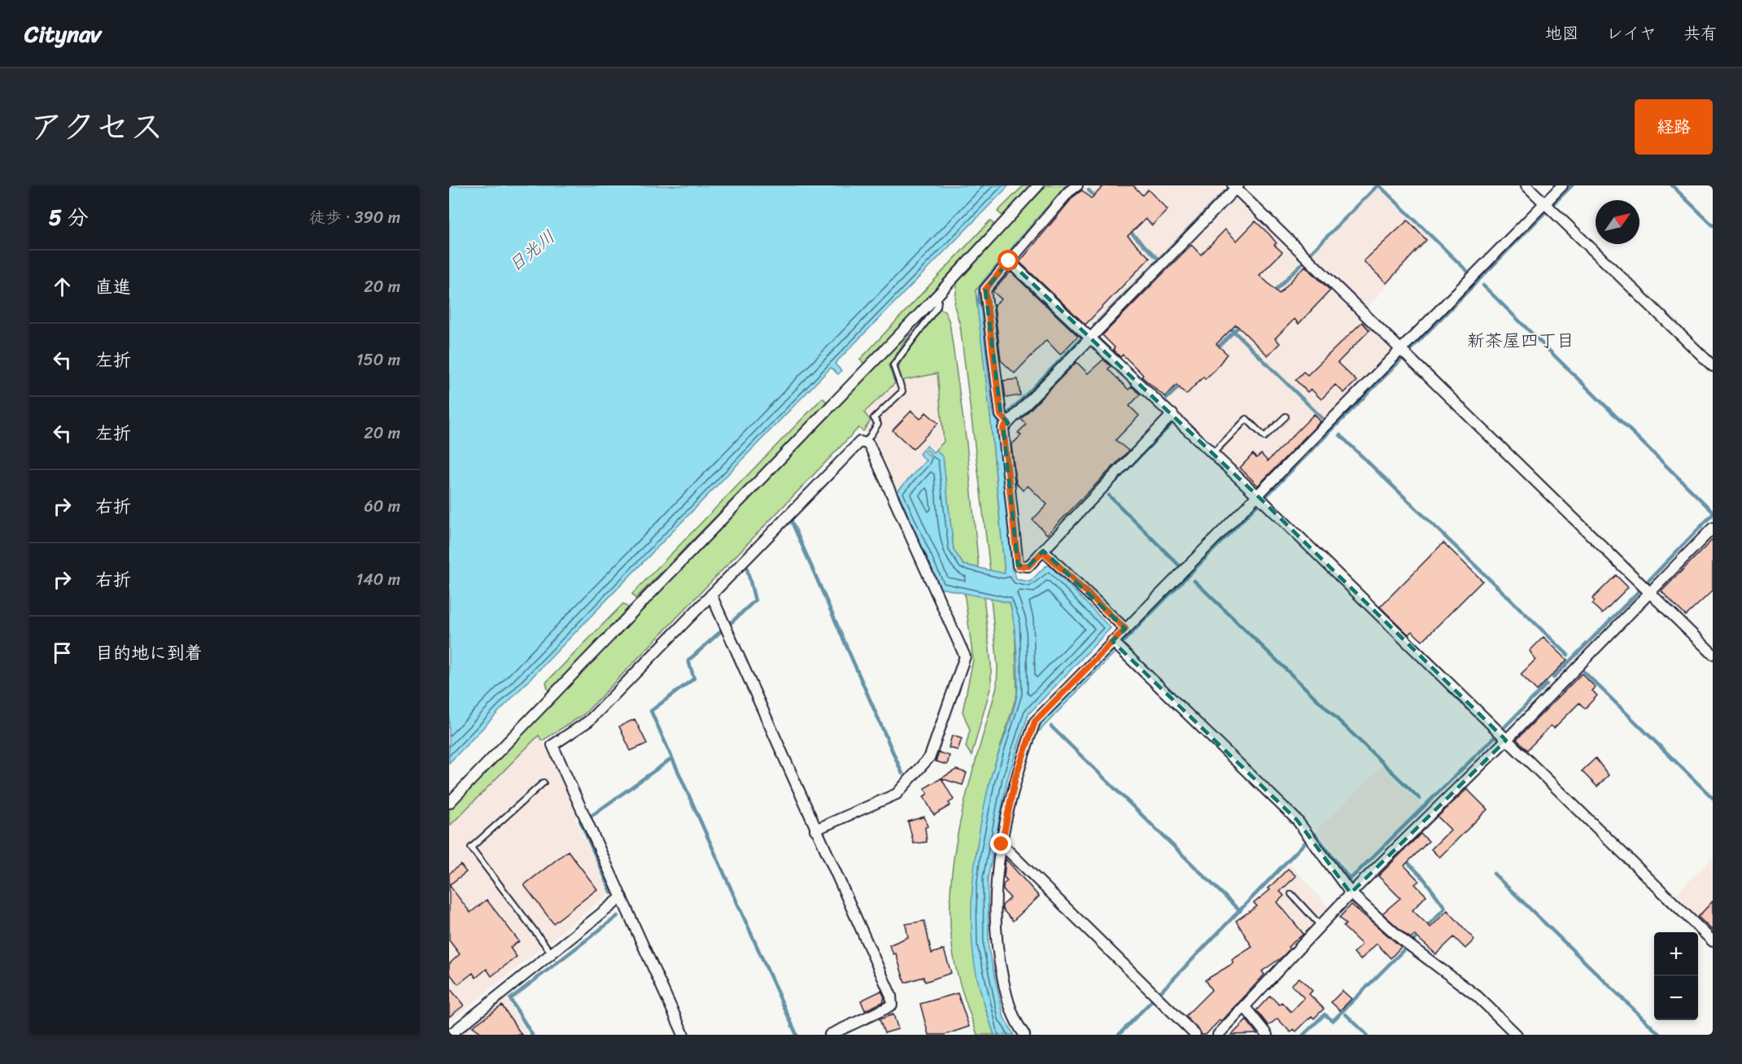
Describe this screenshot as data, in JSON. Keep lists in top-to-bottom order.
{
  "districts": ["新茶屋四丁目"],
  "water": ["日光川"],
  "north": "top right",
  "page": {
    "header": "Citynav",
    "nav": ["地図", "レイヤ", "共有"],
    "title": "アクセス",
    "buttons": "経路",
    "heading": ["5 分", "徒歩 · 390 m"],
    "list": [
      ["直進", "20 m"],
      ["左折", "150 m"],
      ["左折", "20 m"],
      ["右折", "60 m"],
      ["右折", "140 m"],
      "目的地に到着"
    ],
    "map_buttons": ["+", "−"]
  }
}
